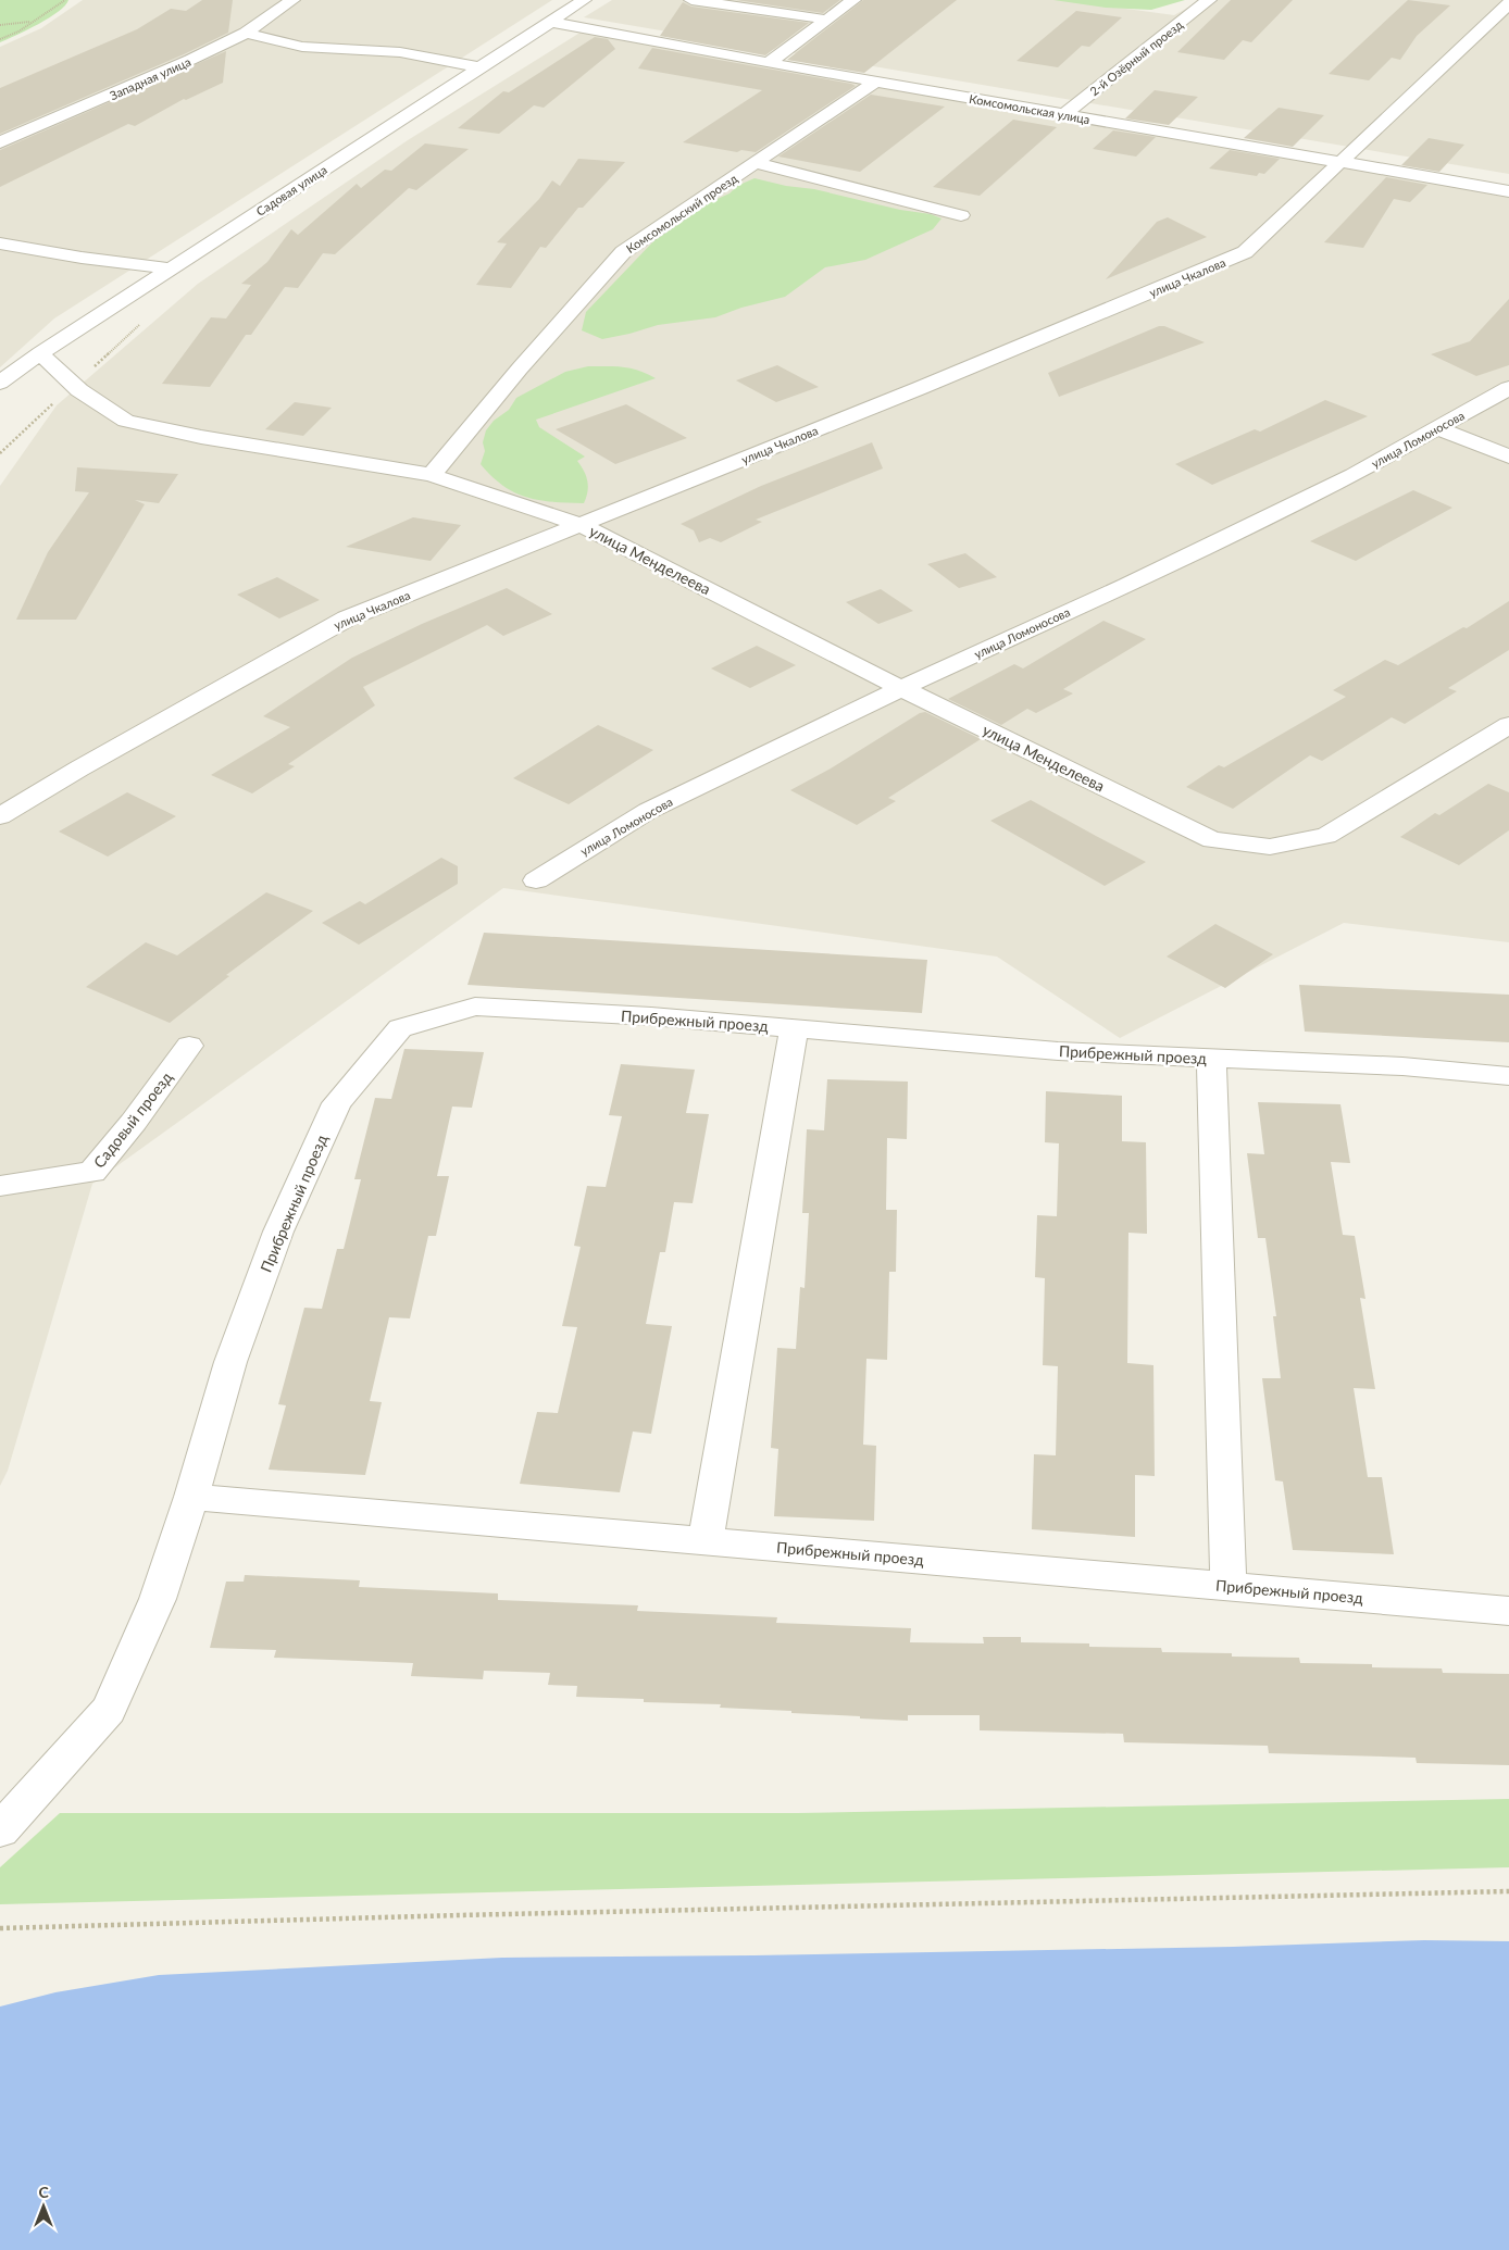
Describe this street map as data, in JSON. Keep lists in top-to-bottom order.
{
  "streets": {
    "street": [
      "2-й Озёрный проезд",
      "Западная улица",
      "Комсомольская улица",
      "Садовая улица",
      "Комсомольский проезд",
      "улица Чкалова",
      "улица Ломоносова",
      "улица Менделеева",
      "Прибрежный проезд",
      "Садовый проезд"
    ]
  },
  "crossings": [
    ["2-й Озёрный проезд", "Комсомольская улица"],
    ["Комсомольская улица", "Садовая улица"],
    ["Комсомольская улица", "Комсомольский проезд"],
    ["Комсомольская улица", "улица Чкалова"],
    ["Садовая улица", "улица Менделеева"],
    ["Комсомольский проезд", "улица Менделеева"],
    ["улица Чкалова", "улица Менделеева"],
    ["улица Ломоносова", "улица Менделеева"]
  ],
  "north": "top"
}
